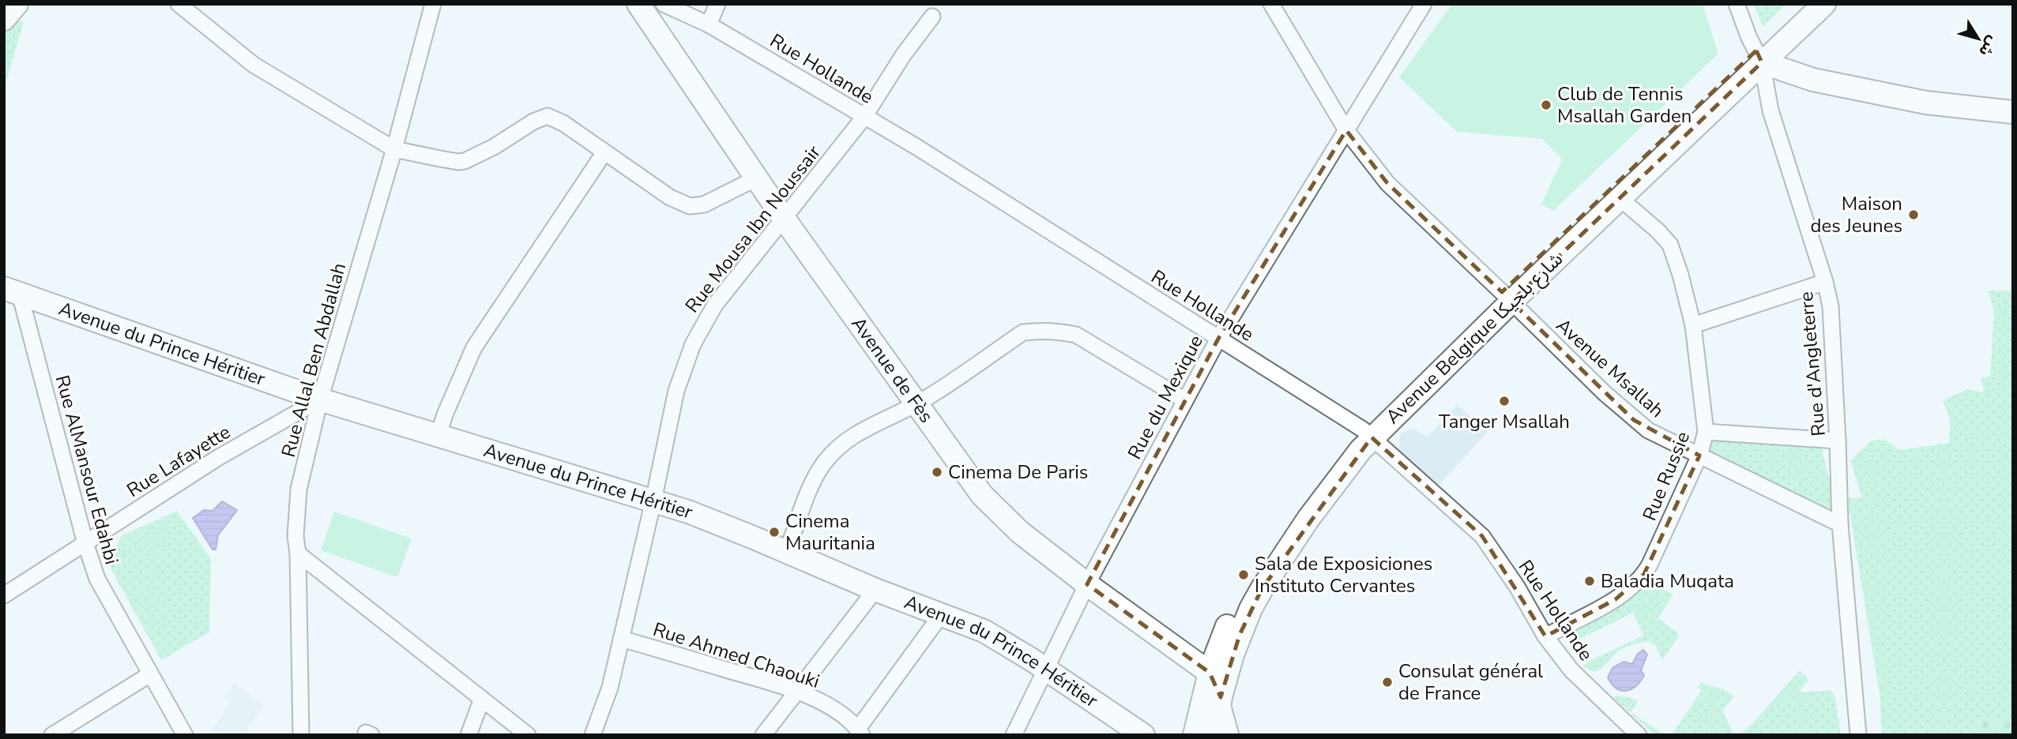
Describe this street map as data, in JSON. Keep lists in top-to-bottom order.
{
  "streets": {
    "street": [
      "Rue Hollande",
      "Rue Mousa Ibn Noussair",
      "Avenue Belgique شارع بلجيكا",
      "Avenue du Prince Héritier",
      "Rue Allal Ben Abdallah",
      "Rue d'Angleterre",
      "Avenue Msallah",
      "Avenue de Fès",
      "Rue du Mexique",
      "Rue Lafayette",
      "Rue AlMansour Edahbi",
      "Rue Russie",
      "Rue Ahmed Chaouki"
    ]
  },
  "crossings": [
    ["Rue Hollande", "Rue Mousa Ibn Noussair"],
    ["Rue Hollande", "Avenue Belgique شارع بلجيكا"],
    ["Rue Hollande", "Rue du Mexique"],
    ["Rue Hollande", "Rue Russie"],
    ["Rue Mousa Ibn Noussair", "Avenue du Prince Héritier"],
    ["Rue Mousa Ibn Noussair", "Avenue de Fès"],
    ["Rue Mousa Ibn Noussair", "Rue Ahmed Chaouki"],
    ["Avenue Belgique شارع بلجيكا", "Rue d'Angleterre"],
    ["Avenue Belgique شارع بلجيكا", "Avenue Msallah"],
    ["Avenue Belgique شارع بلجيكا", "Avenue de Fès"],
    ["Avenue Belgique شارع بلجيكا", "Rue Russie"],
    ["Avenue du Prince Héritier", "Rue Allal Ben Abdallah"],
    ["Avenue du Prince Héritier", "Rue du Mexique"],
    ["Avenue du Prince Héritier", "Rue Lafayette"],
    ["Avenue du Prince Héritier", "Rue AlMansour Edahbi"],
    ["Rue Allal Ben Abdallah", "Rue Lafayette"],
    ["Rue d'Angleterre", "Avenue Msallah"],
    ["Avenue Msallah", "Rue du Mexique"],
    ["Avenue Msallah", "Rue Russie"],
    ["Avenue de Fès", "Rue du Mexique"],
    ["Rue Lafayette", "Rue AlMansour Edahbi"]
  ],
  "places": [
    "Club de Tennis Msallah Garden",
    "Maison des Jeunes",
    "Tanger Msallah",
    "Cinema De Paris",
    "Cinema Mauritania",
    "Sala de Exposiciones Instituto Cervantes",
    "Baladia Muqata",
    "Consulat général de France"
  ],
  "north": "bottom right"
}
